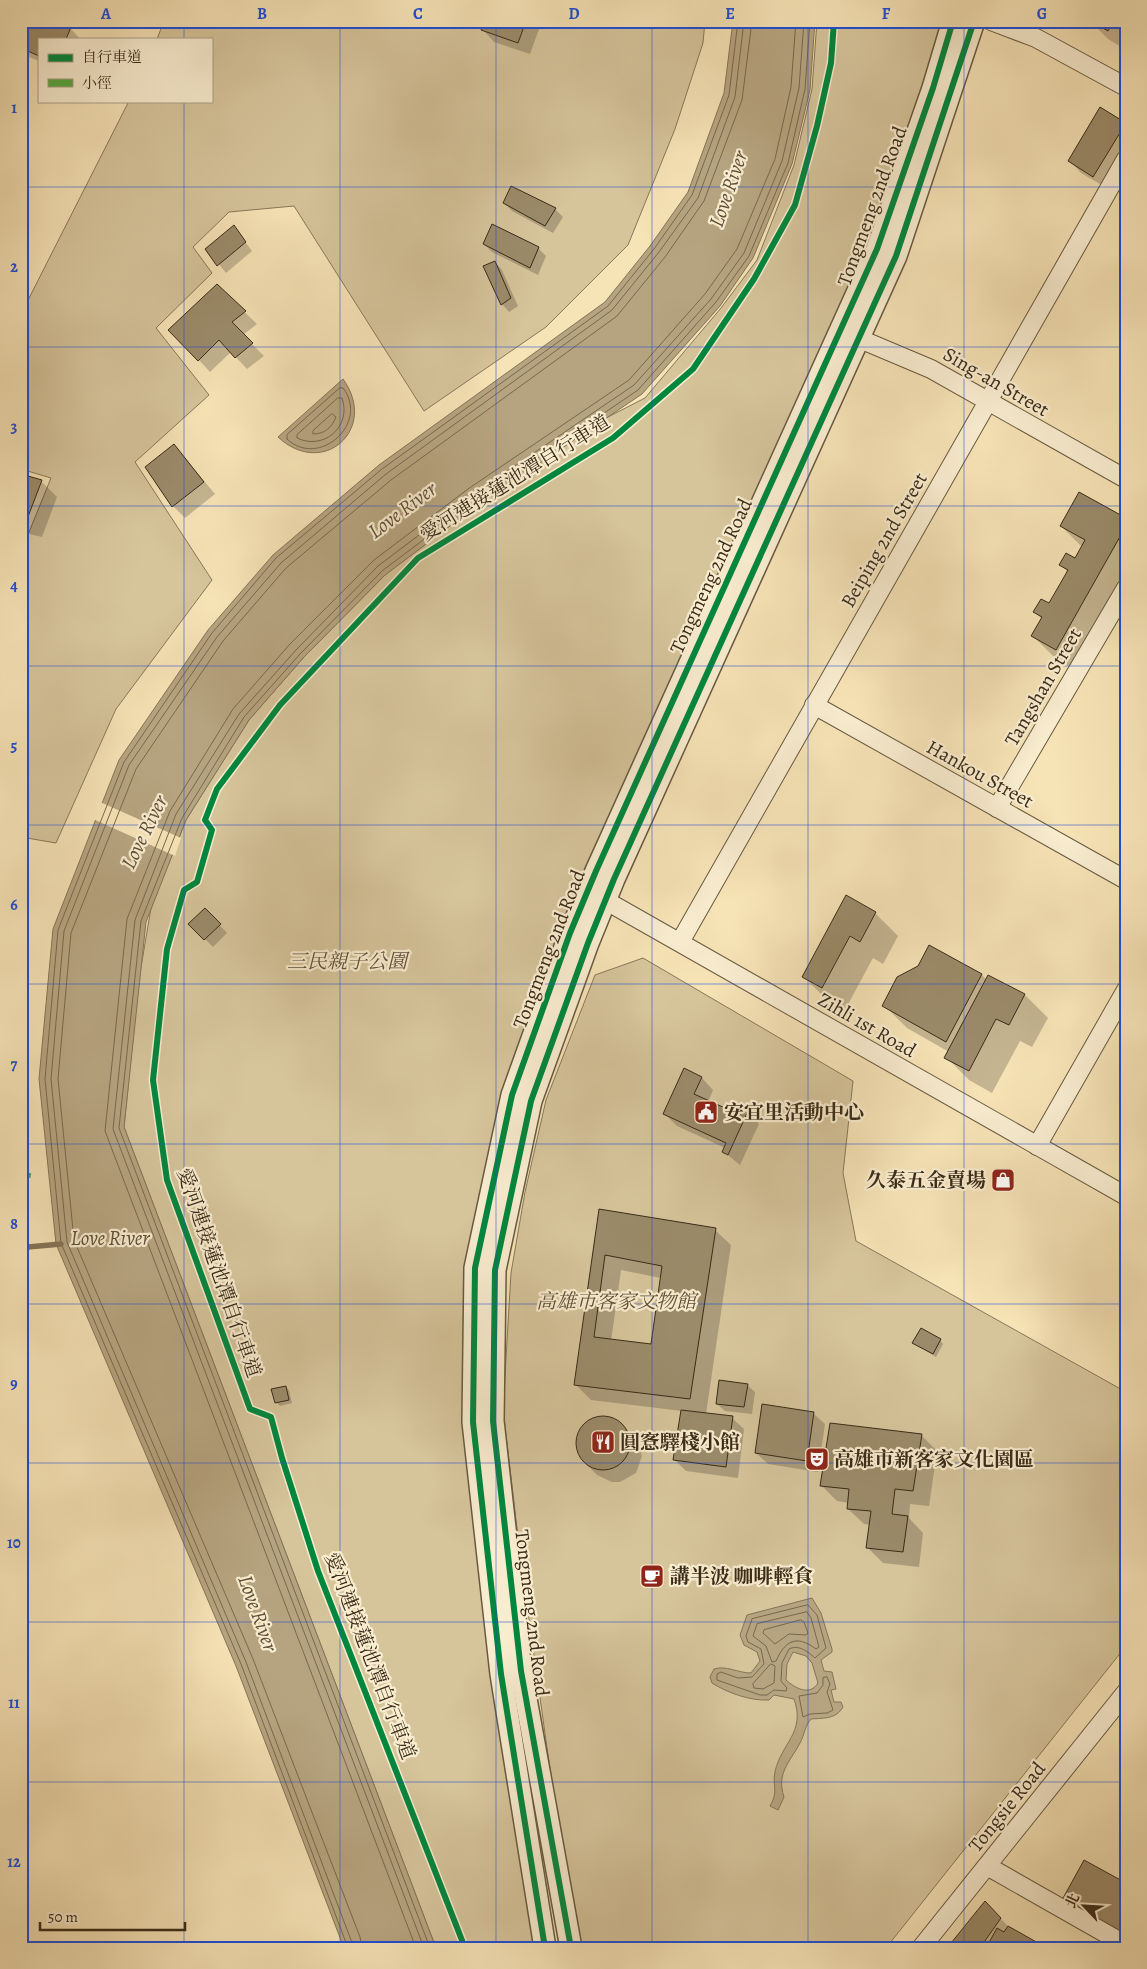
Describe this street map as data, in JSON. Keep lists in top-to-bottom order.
{
  "streets": {
    "street": [
      "Tongmeng 2nd Road",
      "Sing-an Street",
      "Beiping 2nd Street",
      "Tangshan Street",
      "Hankou Street",
      "Zihli 1st Road",
      "Tongsie Road"
    ],
    "cycle path": ["愛河連接蓮池潭自行車道"]
  },
  "crossings": [
    ["Tongmeng 2nd Road", "Sing-an Street"],
    ["Tongmeng 2nd Road", "Zihli 1st Road"],
    ["Sing-an Street", "Beiping 2nd Street"],
    ["Beiping 2nd Street", "Hankou Street"],
    ["Beiping 2nd Street", "Zihli 1st Road"],
    ["Tangshan Street", "Hankou Street"]
  ],
  "water": ["Love River"],
  "parks": ["三民親子公園", "高雄市客家文物館"],
  "places": {
    "public building": ["安宜里活動中心"],
    "shop": ["久泰五金賣場"],
    "restaurant": ["圓愙驛棧小館"],
    "theatre": ["高雄市新客家文化園區"],
    "cafe": ["講半波 咖啡輕食"]
  },
  "legend": ["自行車道", "小徑"],
  "scale_bar": "50 m",
  "north": "top left",
  "grid": {
    "columns": [
      "A",
      "B",
      "C",
      "D",
      "E",
      "F",
      "G"
    ],
    "rows": [
      "1",
      "2",
      "3",
      "4",
      "5",
      "6",
      "7",
      "8",
      "9",
      "10",
      "11",
      "12"
    ]
  }
}
